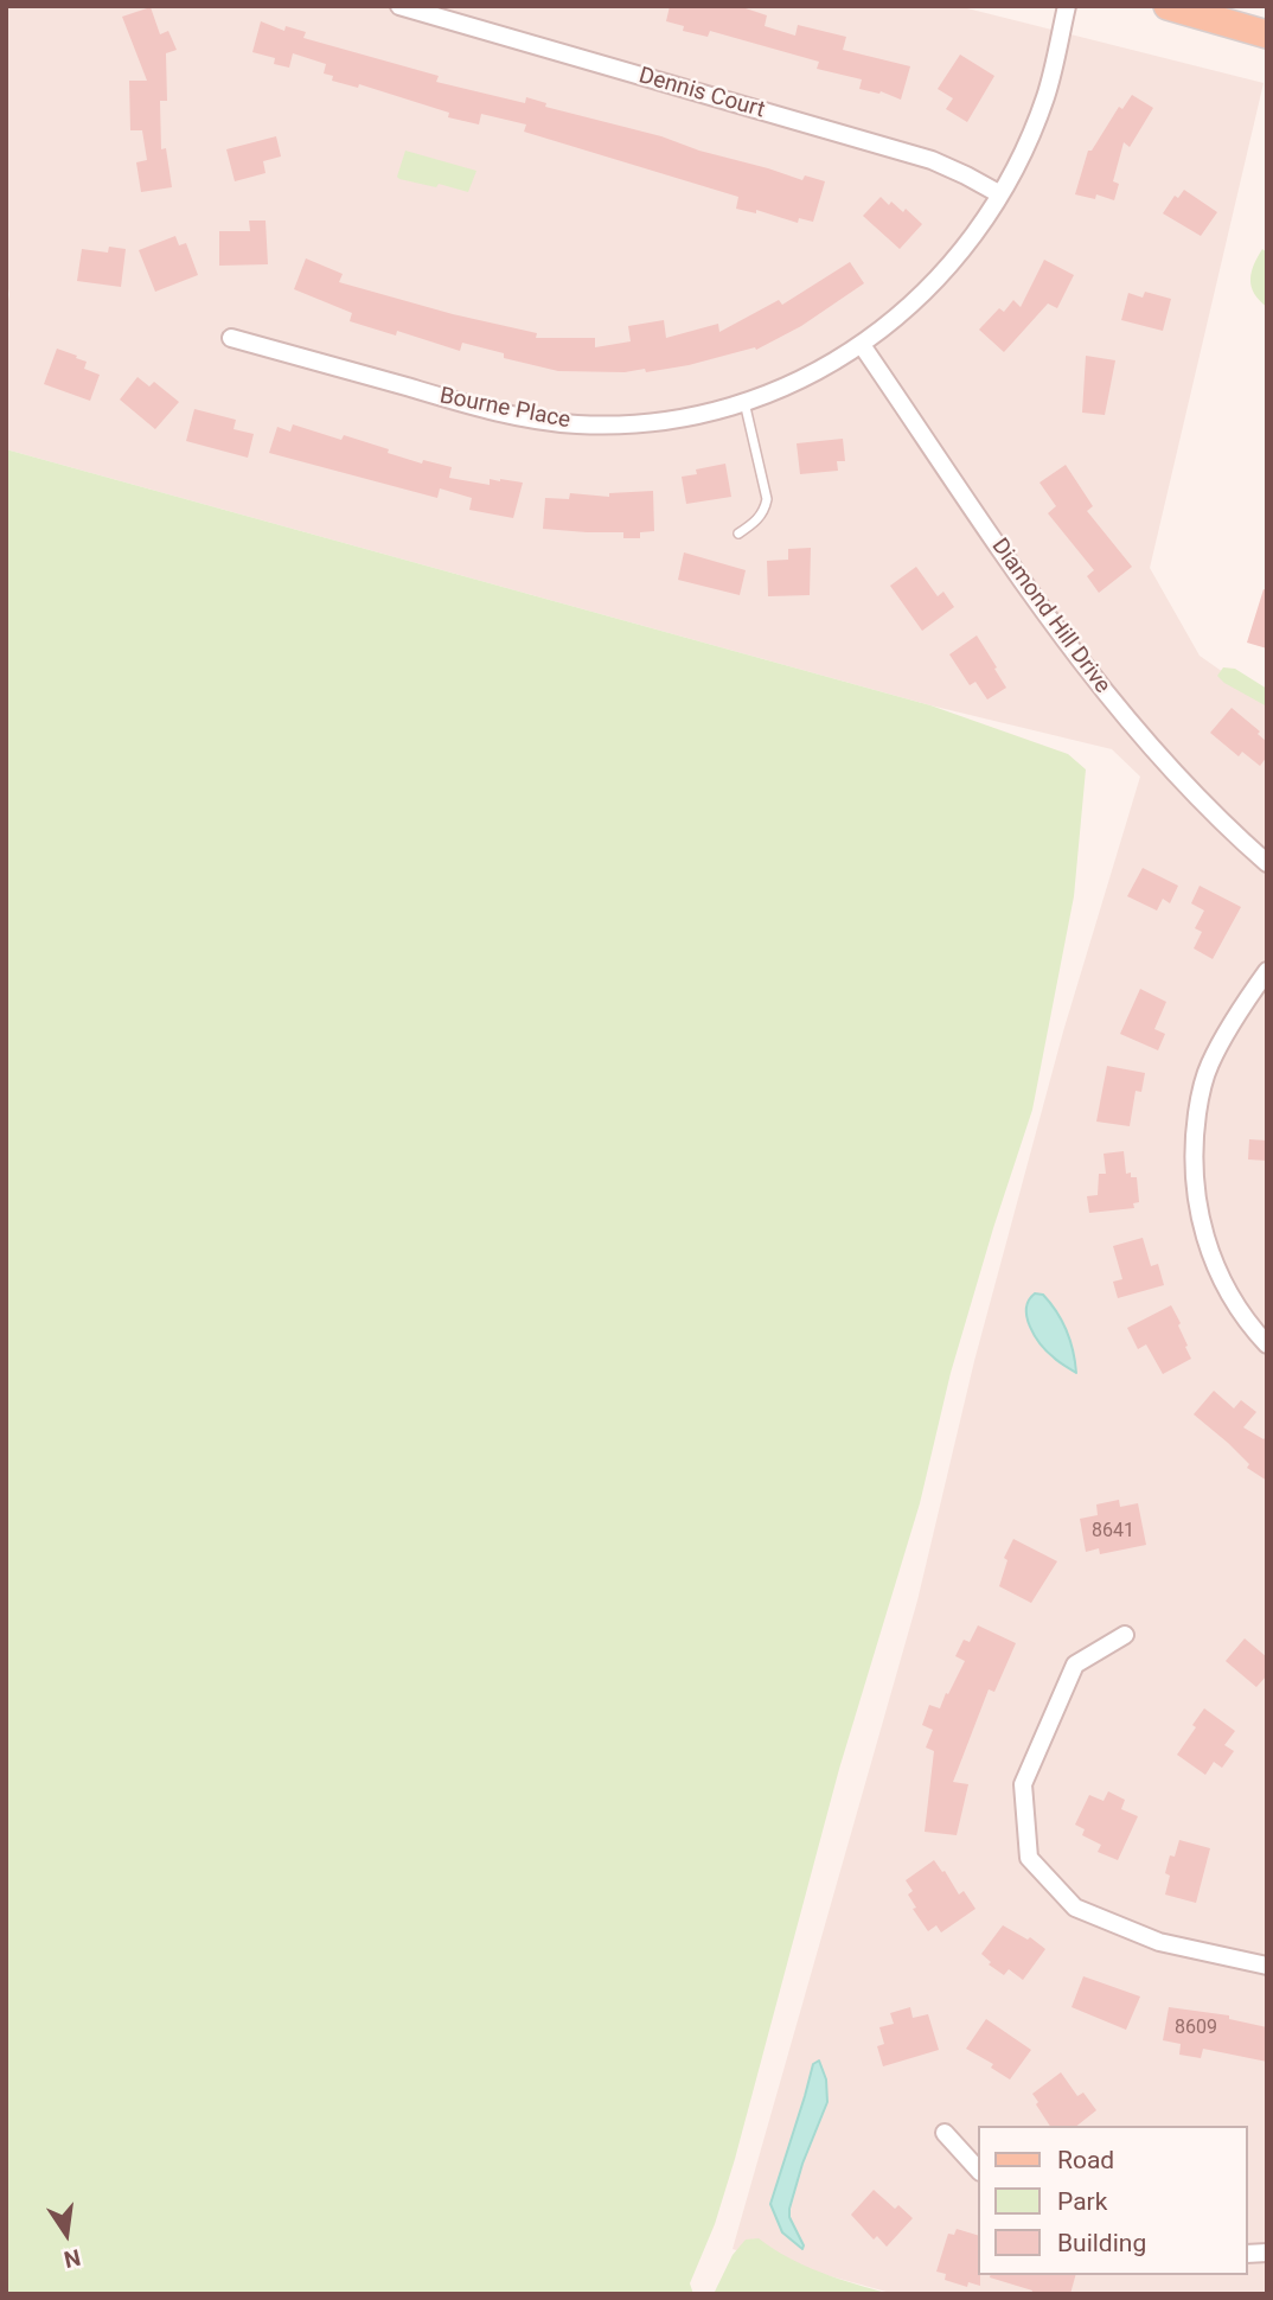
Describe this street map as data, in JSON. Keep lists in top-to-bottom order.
{
  "streets": {
    "street": ["Dennis Court", "Bourne Place", "Diamond Hill Drive"]
  },
  "crossings": [
    ["Dennis Court", "Bourne Place"],
    ["Bourne Place", "Diamond Hill Drive"]
  ],
  "house_numbers": ["8641", "8609"],
  "legend": ["Road", "Park", "Building"],
  "north": "bottom"
}
